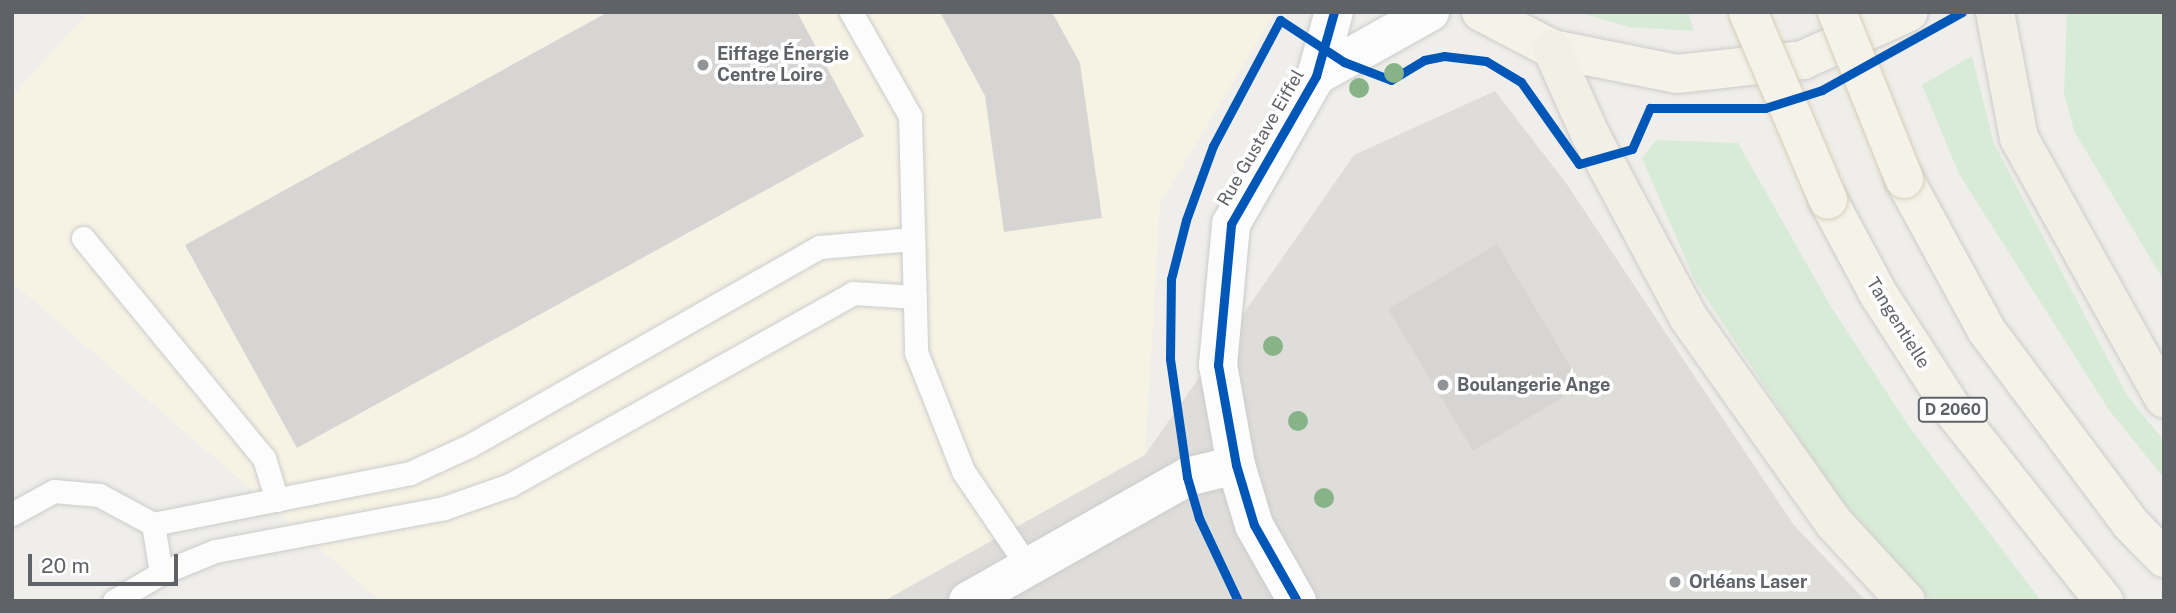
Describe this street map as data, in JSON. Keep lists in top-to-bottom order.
{
  "streets": {
    "main road": ["Tangentielle", "D 2060"],
    "street": ["Rue Gustave Eiffel"]
  },
  "places": ["Eiffage Énergie Centre Loire", "Boulangerie Ange", "Orléans Laser"],
  "scale_bar": "20 m"
}
